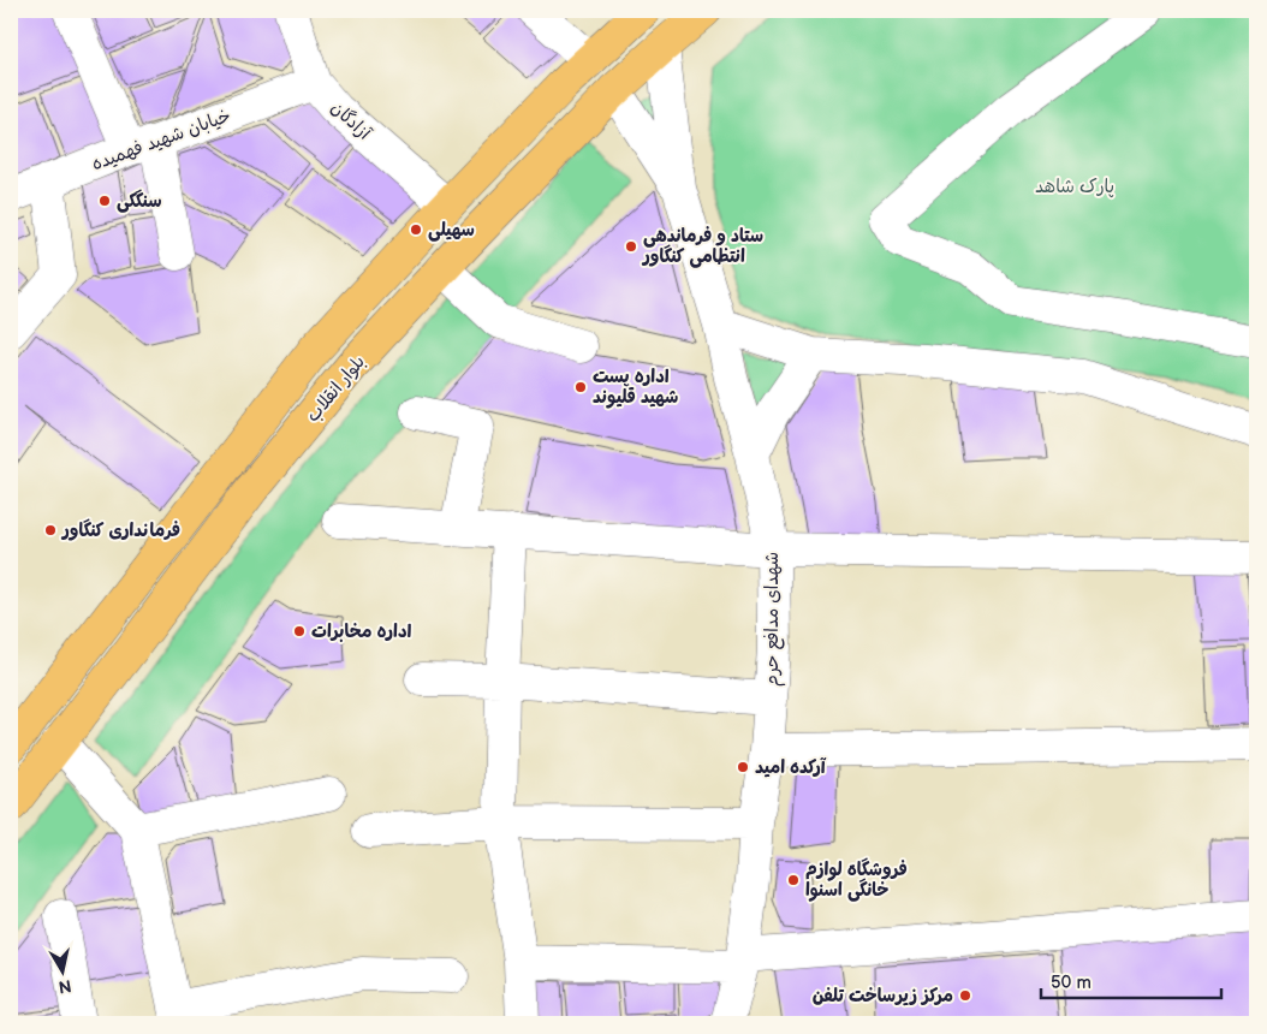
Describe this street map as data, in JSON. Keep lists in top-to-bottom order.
{
  "streets": {
    "main road": ["بلوار انقلاب"],
    "street": ["آزادگان", "خیابان شهید فهمیده", "شهدای مدافع حرم"]
  },
  "crossings": [
    ["آزادگان", "خیابان شهید فهمیده"]
  ],
  "parks": ["پارک شاهد"],
  "places": [
    "سنگکی",
    "سهیلی",
    "ستاد و فرماندهی انتظامی کنگاور",
    "اداره پست شهید قلیوند",
    "فرمانداری کنگاور",
    "اداره مخابرات",
    "آرکده امید",
    "فروشگاه لوازم خانگی اسنوا",
    "مرکز زیرساخت تلفن"
  ],
  "scale_bar": "50 m",
  "north": "bottom"
}
